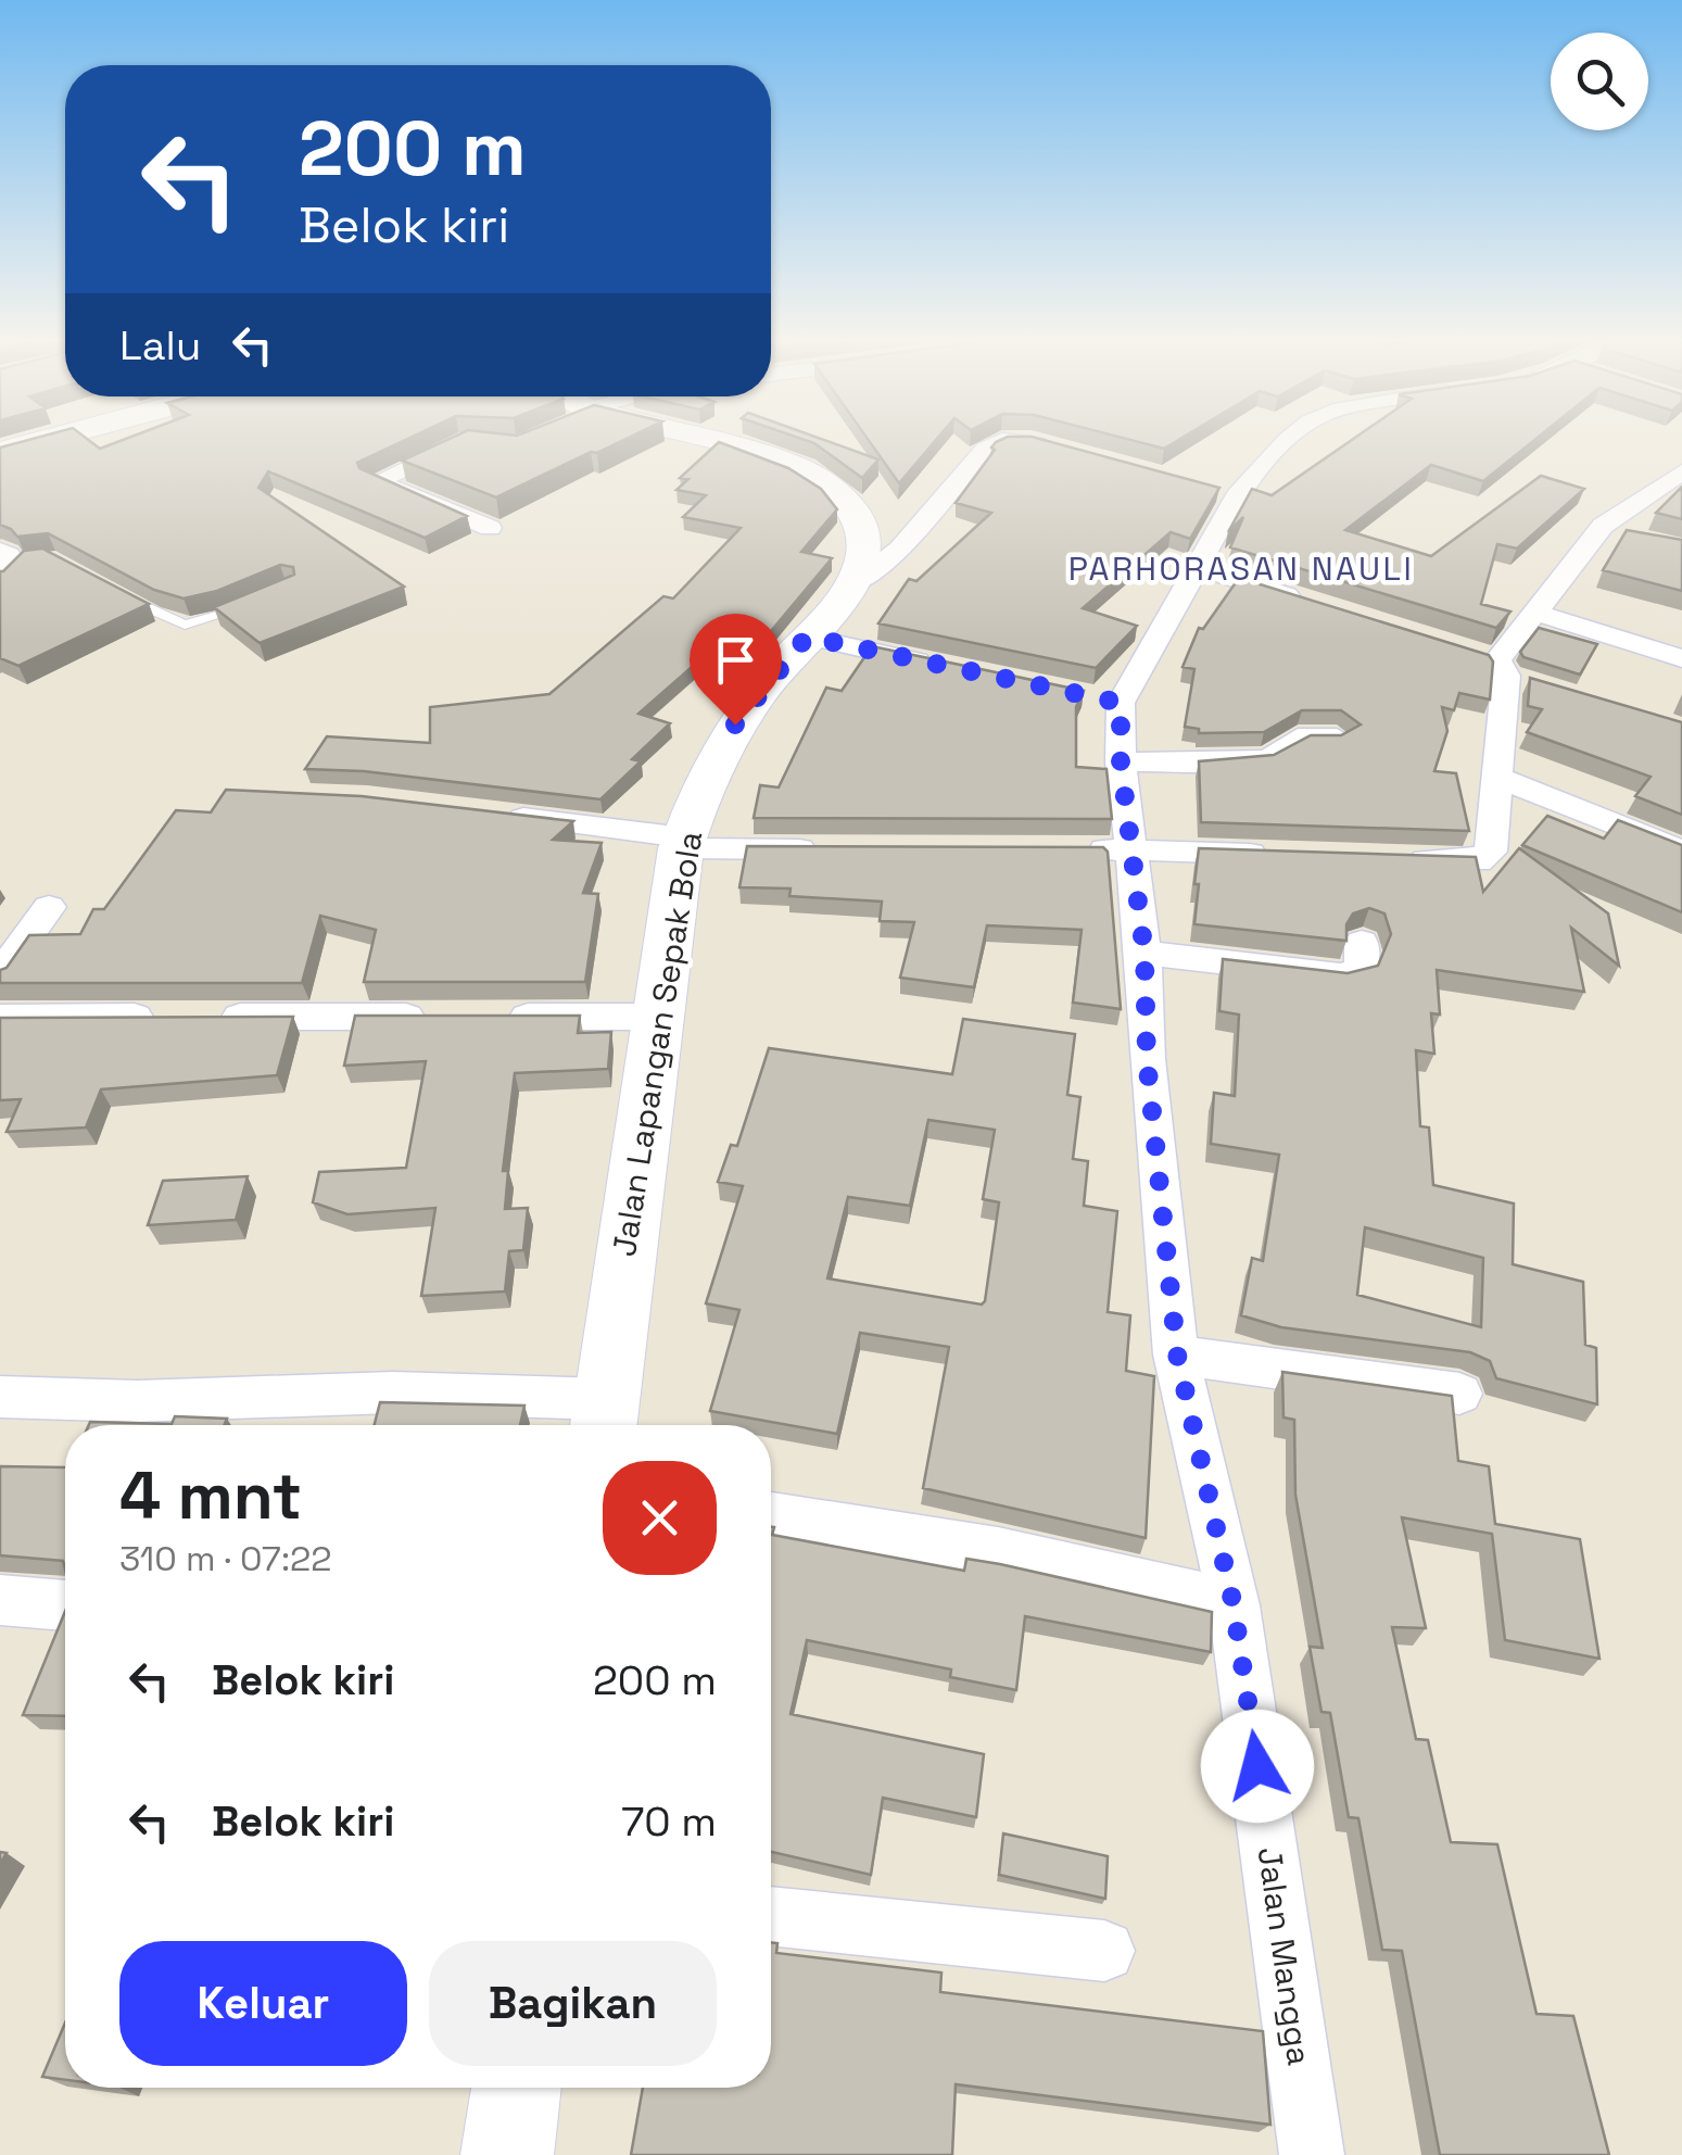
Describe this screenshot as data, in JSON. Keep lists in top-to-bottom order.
{
  "streets": {
    "street": ["Jalan Lapangan Sepak Bola", "Jalan Mangga"]
  },
  "districts": ["PARHORASAN NAULI"],
  "page": {
    "turn": ["200 m", "Belok kiri"],
    "then": "Lalu",
    "heading": ["4 mnt", "310 m · 07:22"],
    "list": [
      {
        "name": "Belok kiri",
        "value": "200 m"
      },
      {
        "name": "Belok kiri",
        "value": "70 m"
      }
    ],
    "buttons": ["Keluar", "Bagikan"]
  }
}
